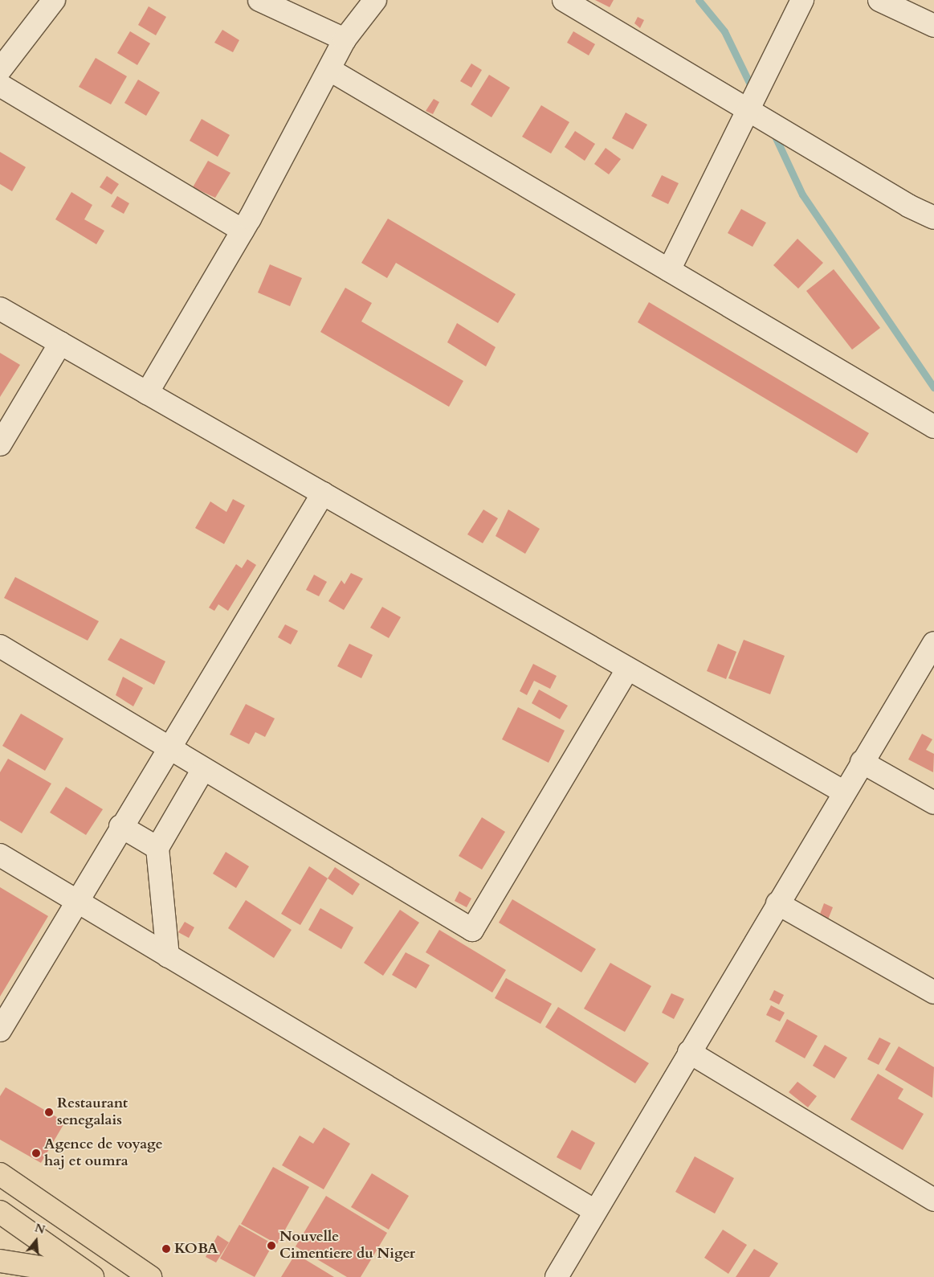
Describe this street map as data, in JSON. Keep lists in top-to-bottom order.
{
  "places": [
    "Restaurant senegalais",
    "Agence de voyage haj et oumra",
    "Nouvelle Cimentiere du Niger",
    "KOBA"
  ],
  "north": "top"
}
